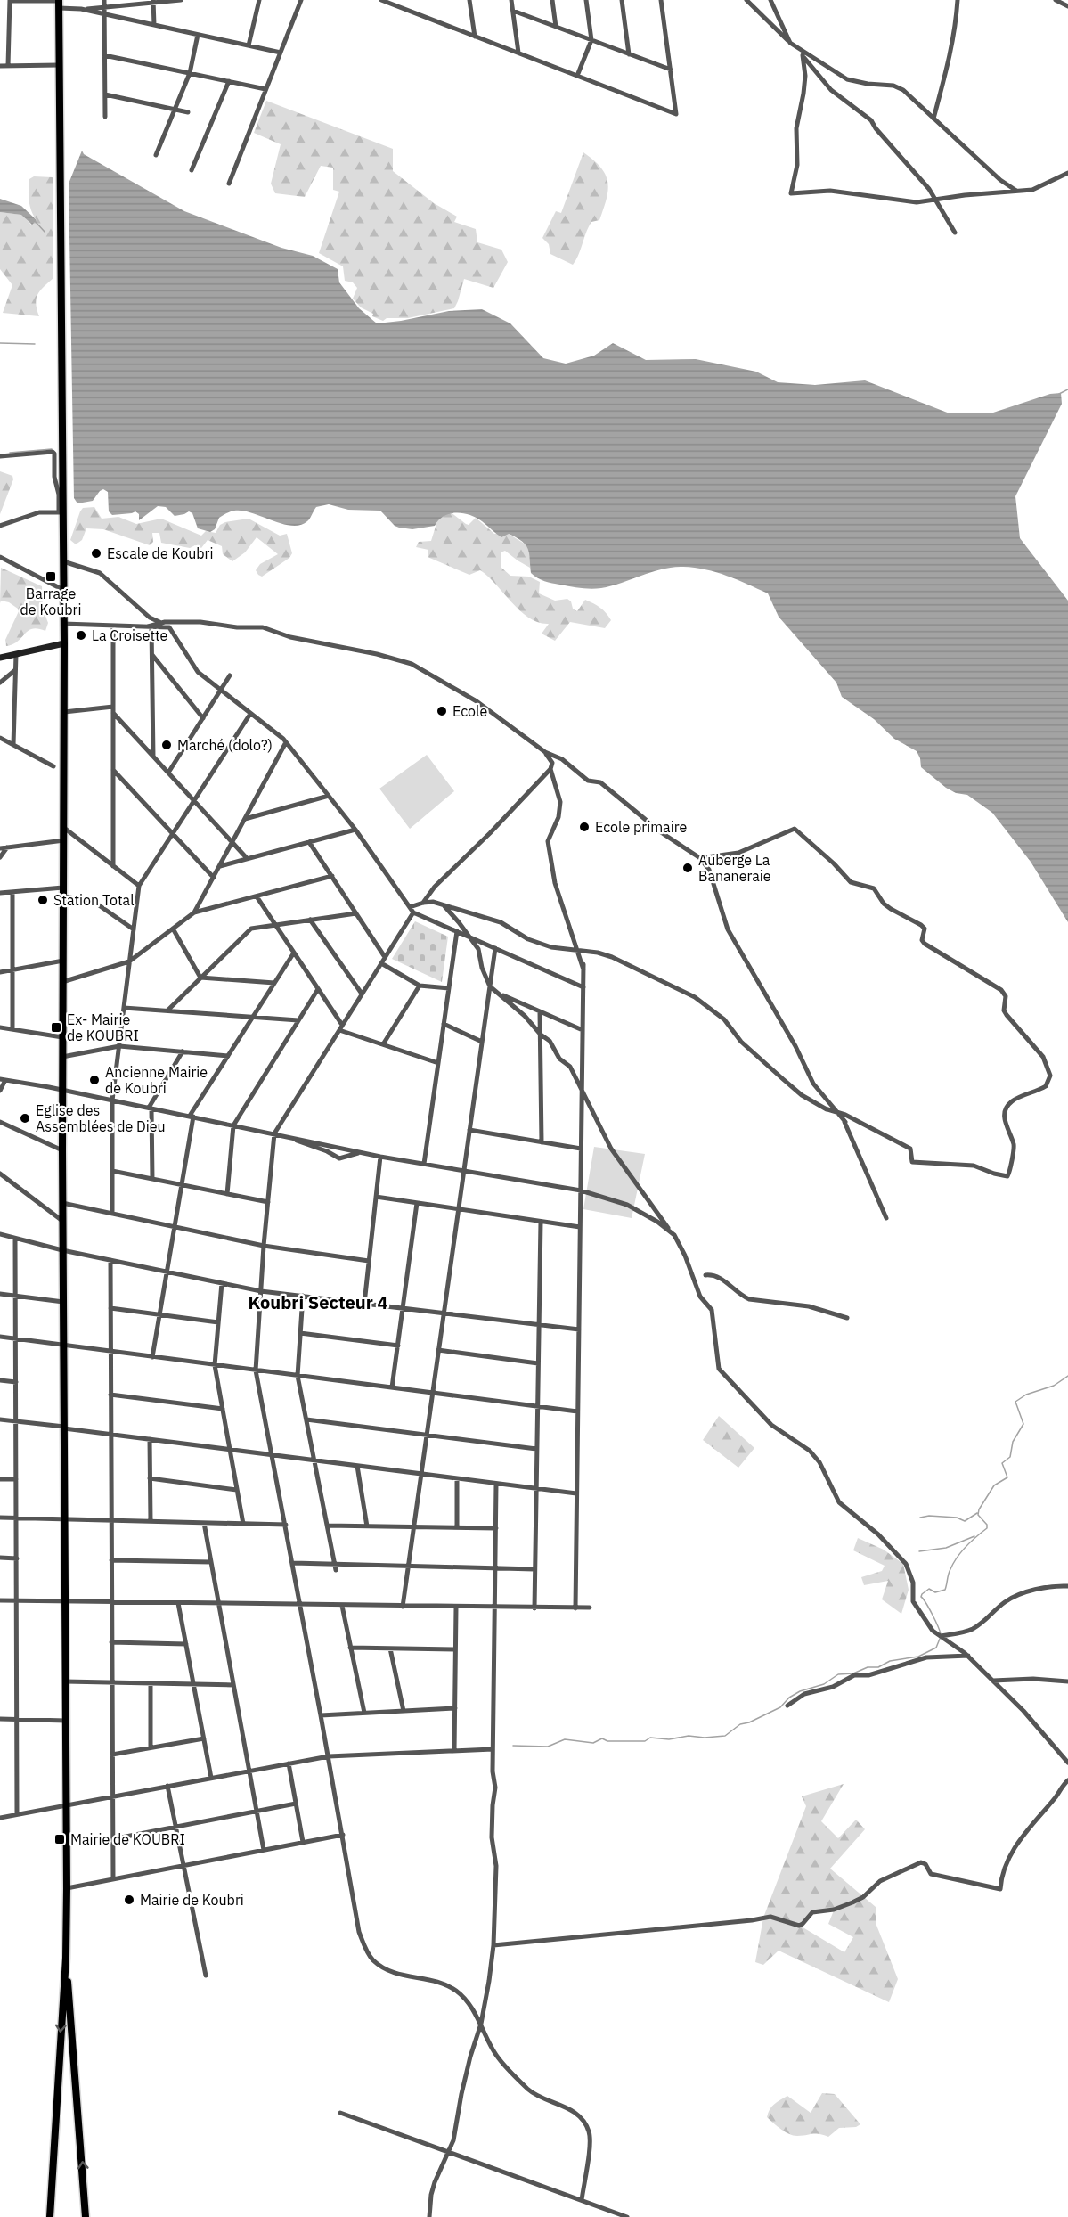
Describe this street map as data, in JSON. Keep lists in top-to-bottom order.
{
  "districts": ["Koubri Secteur 4"],
  "places": {
    "other": [
      "Escale de Koubri",
      "La Croisette",
      "Ecole",
      "Marché (dolo?)",
      "Ecole primaire",
      "Auberge La Bananeraie",
      "Station Total",
      "Ancienne Mairie de Koubri",
      "Eglise des Assemblées de Dieu",
      "Mairie de Koubri"
    ],
    "transit": ["Barrage de Koubri", "Ex- Mairie de KOUBRI", "Mairie de KOUBRI"]
  }
}
